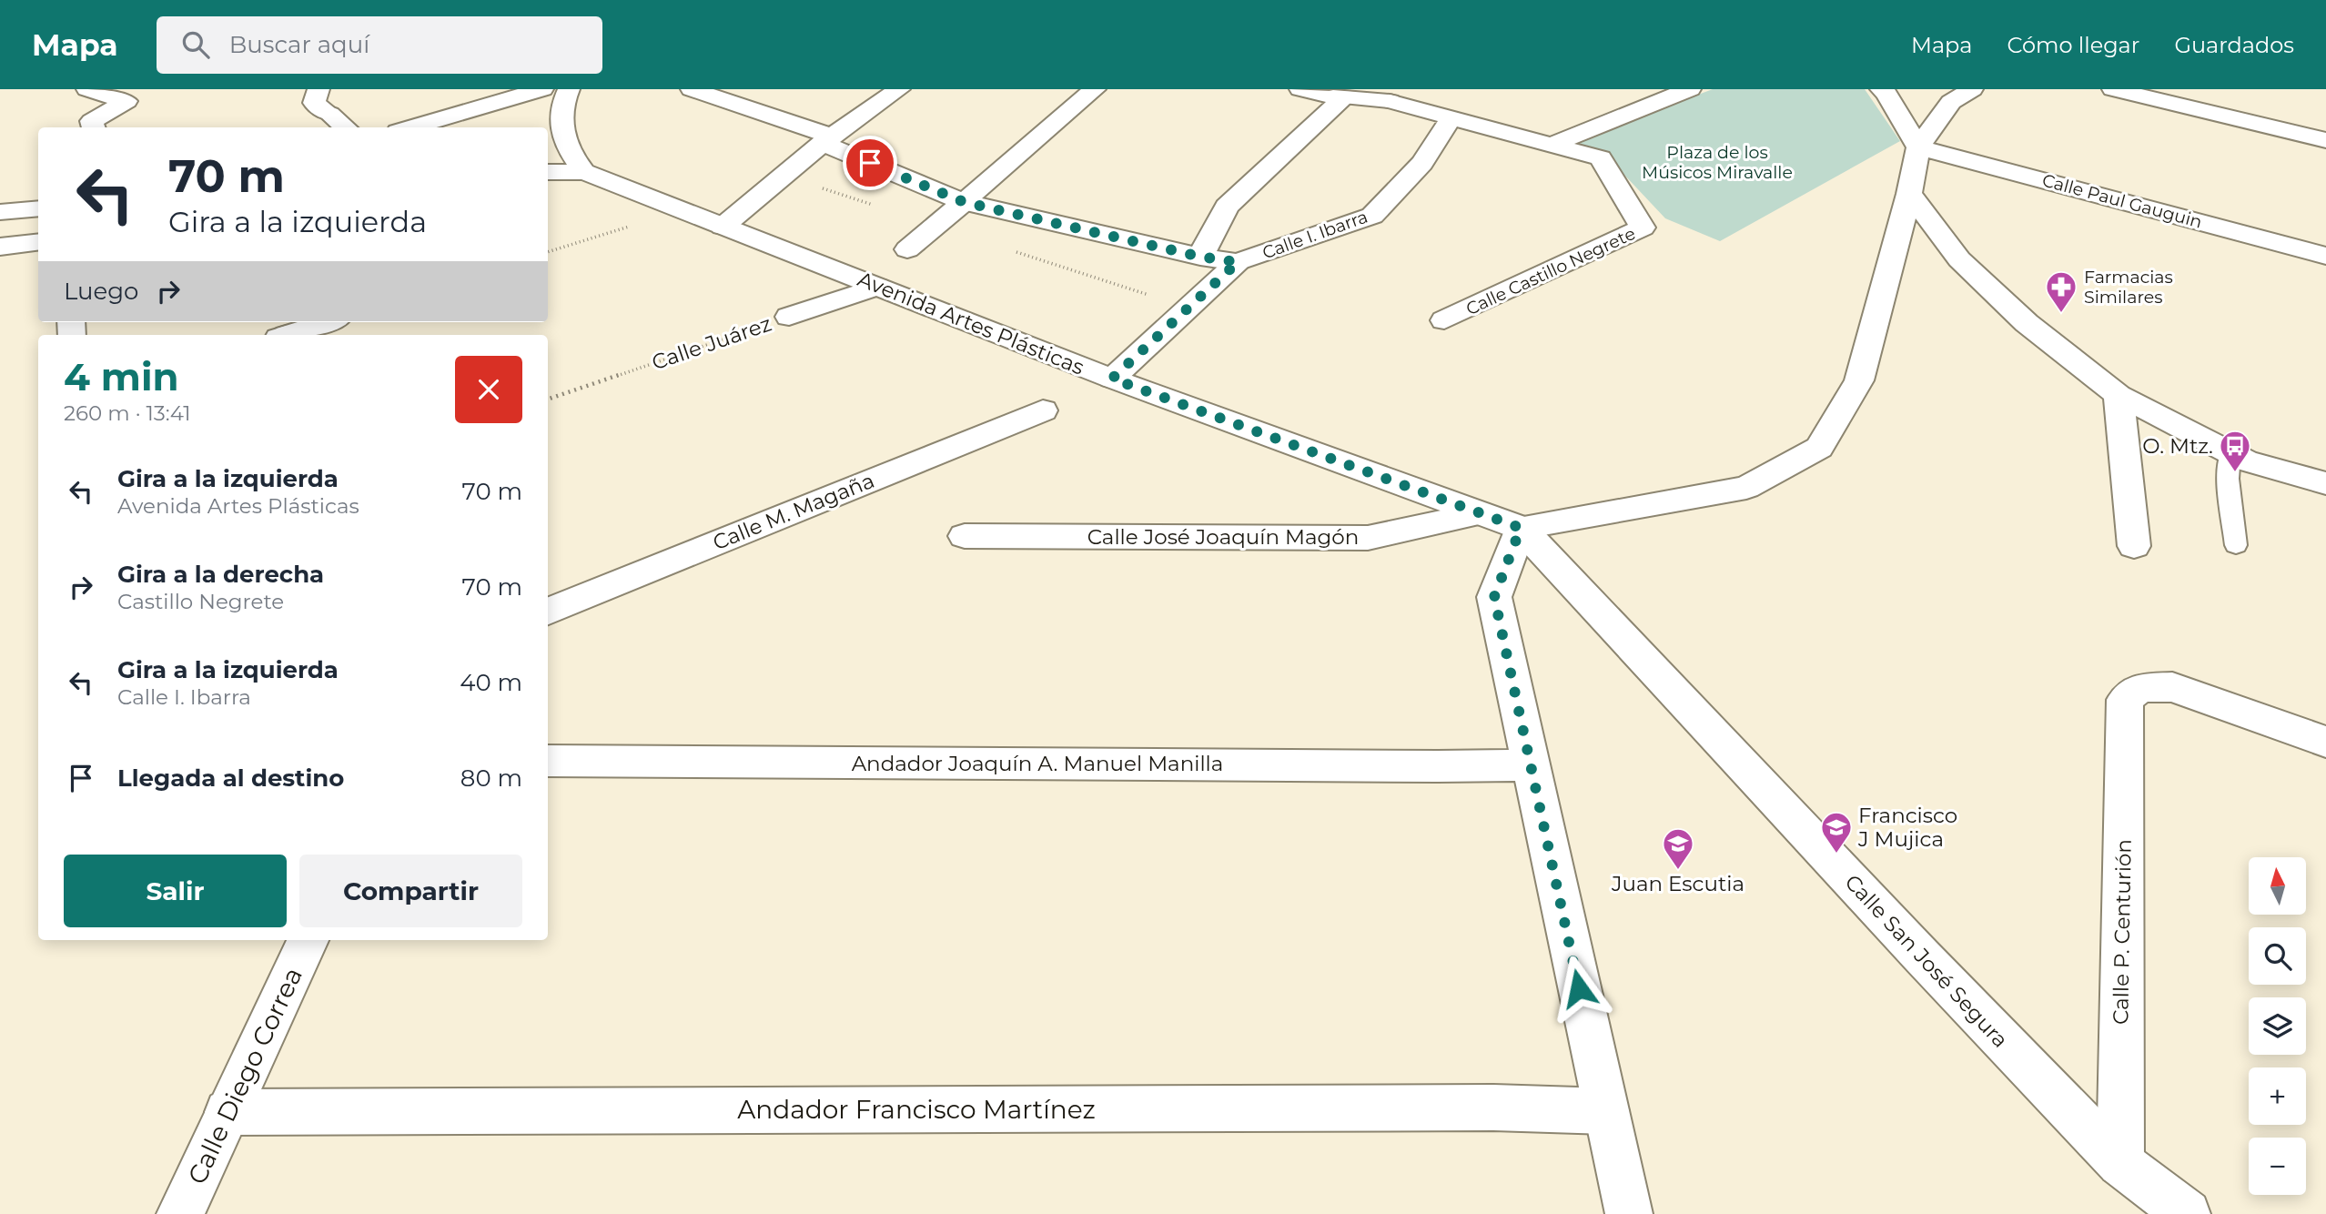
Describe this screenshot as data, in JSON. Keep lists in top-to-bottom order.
{
  "streets": {
    "street": [
      "Calle Paul Gauguin",
      "Calle I. Ibarra",
      "Calle Castillo Negrete",
      "Avenida Artes Plásticas",
      "Calle Juárez",
      "Calle M. Magaña",
      "Calle José Joaquín Magón",
      "Andador Joaquín A. Manuel Manilla",
      "Calle P. Centurión",
      "Calle San José Segura",
      "Calle Diego Correa",
      "Andador Francisco Martínez"
    ]
  },
  "crossings": [
    ["Calle Paul Gauguin", "Avenida Artes Plásticas"],
    ["Avenida Artes Plásticas", "Calle Juárez"],
    ["Avenida Artes Plásticas", "Calle José Joaquín Magón"],
    ["Avenida Artes Plásticas", "Calle San José Segura"],
    ["Calle P. Centurión", "Calle San José Segura"],
    ["Calle Diego Correa", "Andador Francisco Martínez"]
  ],
  "parks": ["Plaza de los Músicos Miravalle"],
  "places": {
    "pharmacy": ["Farmacias Similares"],
    "bus stop": ["O. Mtz."],
    "school or university": ["Francisco J Mujica", "Juan Escutia"]
  },
  "north": "top",
  "page": {
    "header": "Mapa",
    "search": "Buscar aquí",
    "nav": ["Mapa", "Cómo llegar", "Guardados"],
    "turn": ["70 m", "Gira a la izquierda"],
    "then": "Luego",
    "heading": ["4 min", "260 m · 13:41"],
    "list": [
      {
        "name": "Gira a la izquierda",
        "note": "Avenida Artes Plásticas",
        "value": "70 m"
      },
      {
        "name": "Gira a la derecha",
        "note": "Castillo Negrete",
        "value": "70 m"
      },
      {
        "name": "Gira a la izquierda",
        "note": "Calle I. Ibarra",
        "value": "40 m"
      },
      {
        "name": "Llegada al destino",
        "value": "80 m"
      }
    ],
    "buttons": ["Salir", "Compartir"],
    "map_buttons": ["+", "−"]
  }
}
